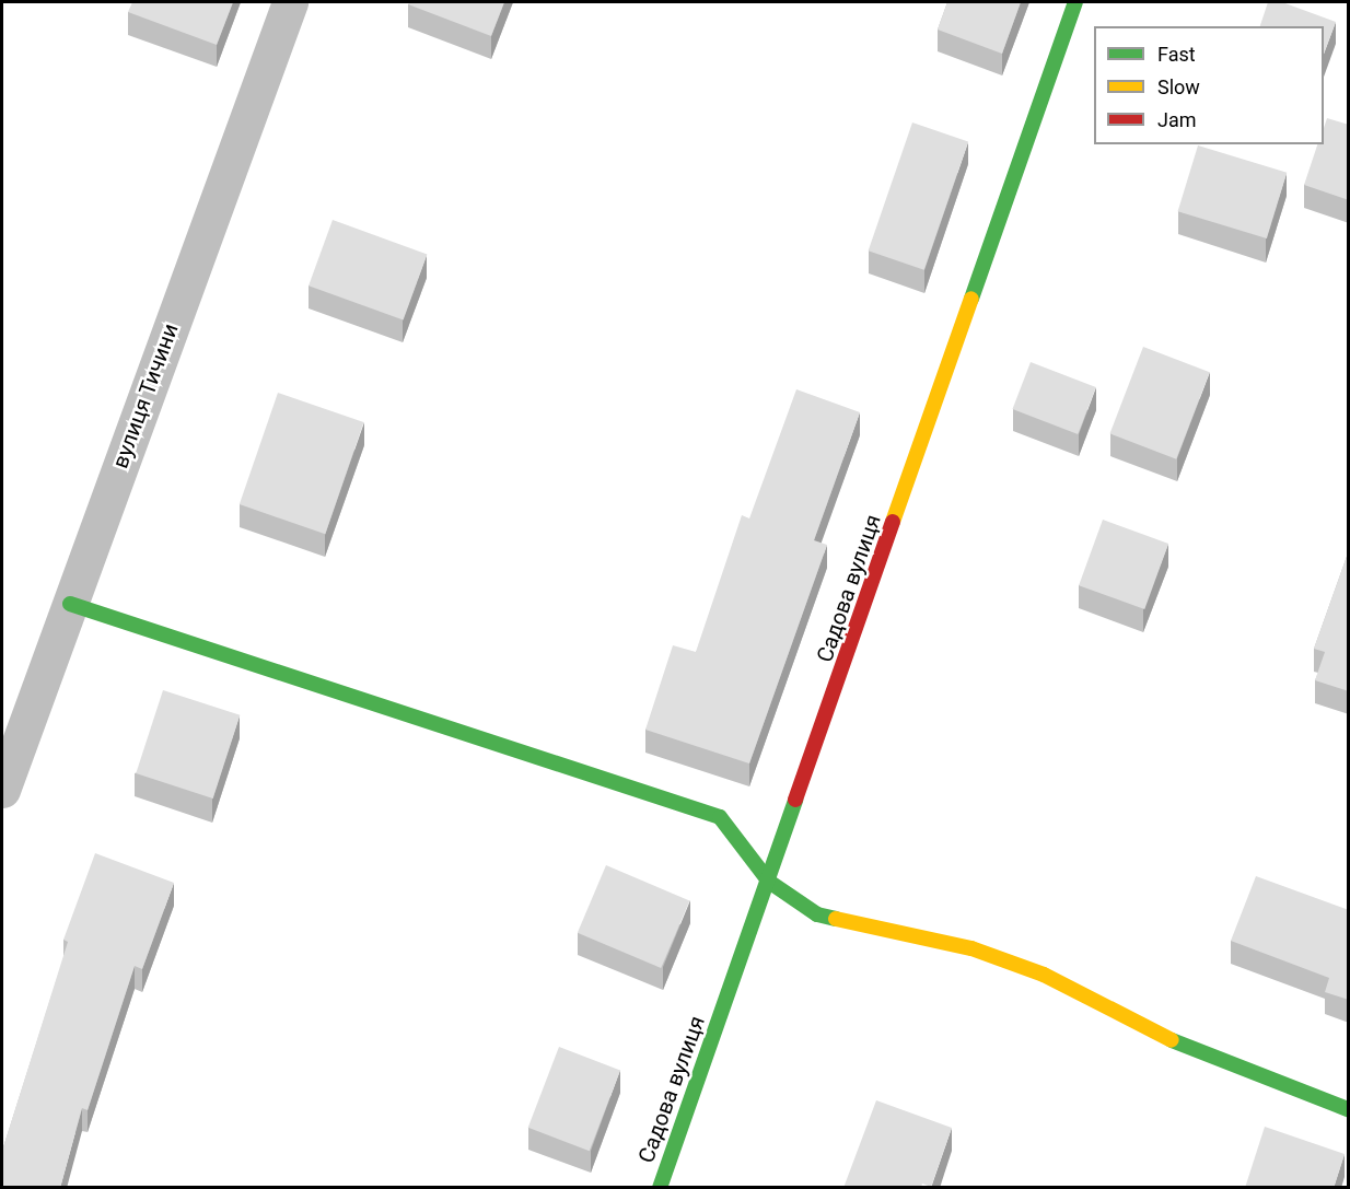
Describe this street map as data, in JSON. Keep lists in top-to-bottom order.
{
  "streets": {
    "street": ["вулиця Тичини", "Садова вулиця"]
  },
  "legend": ["Fast", "Slow", "Jam"]
}
